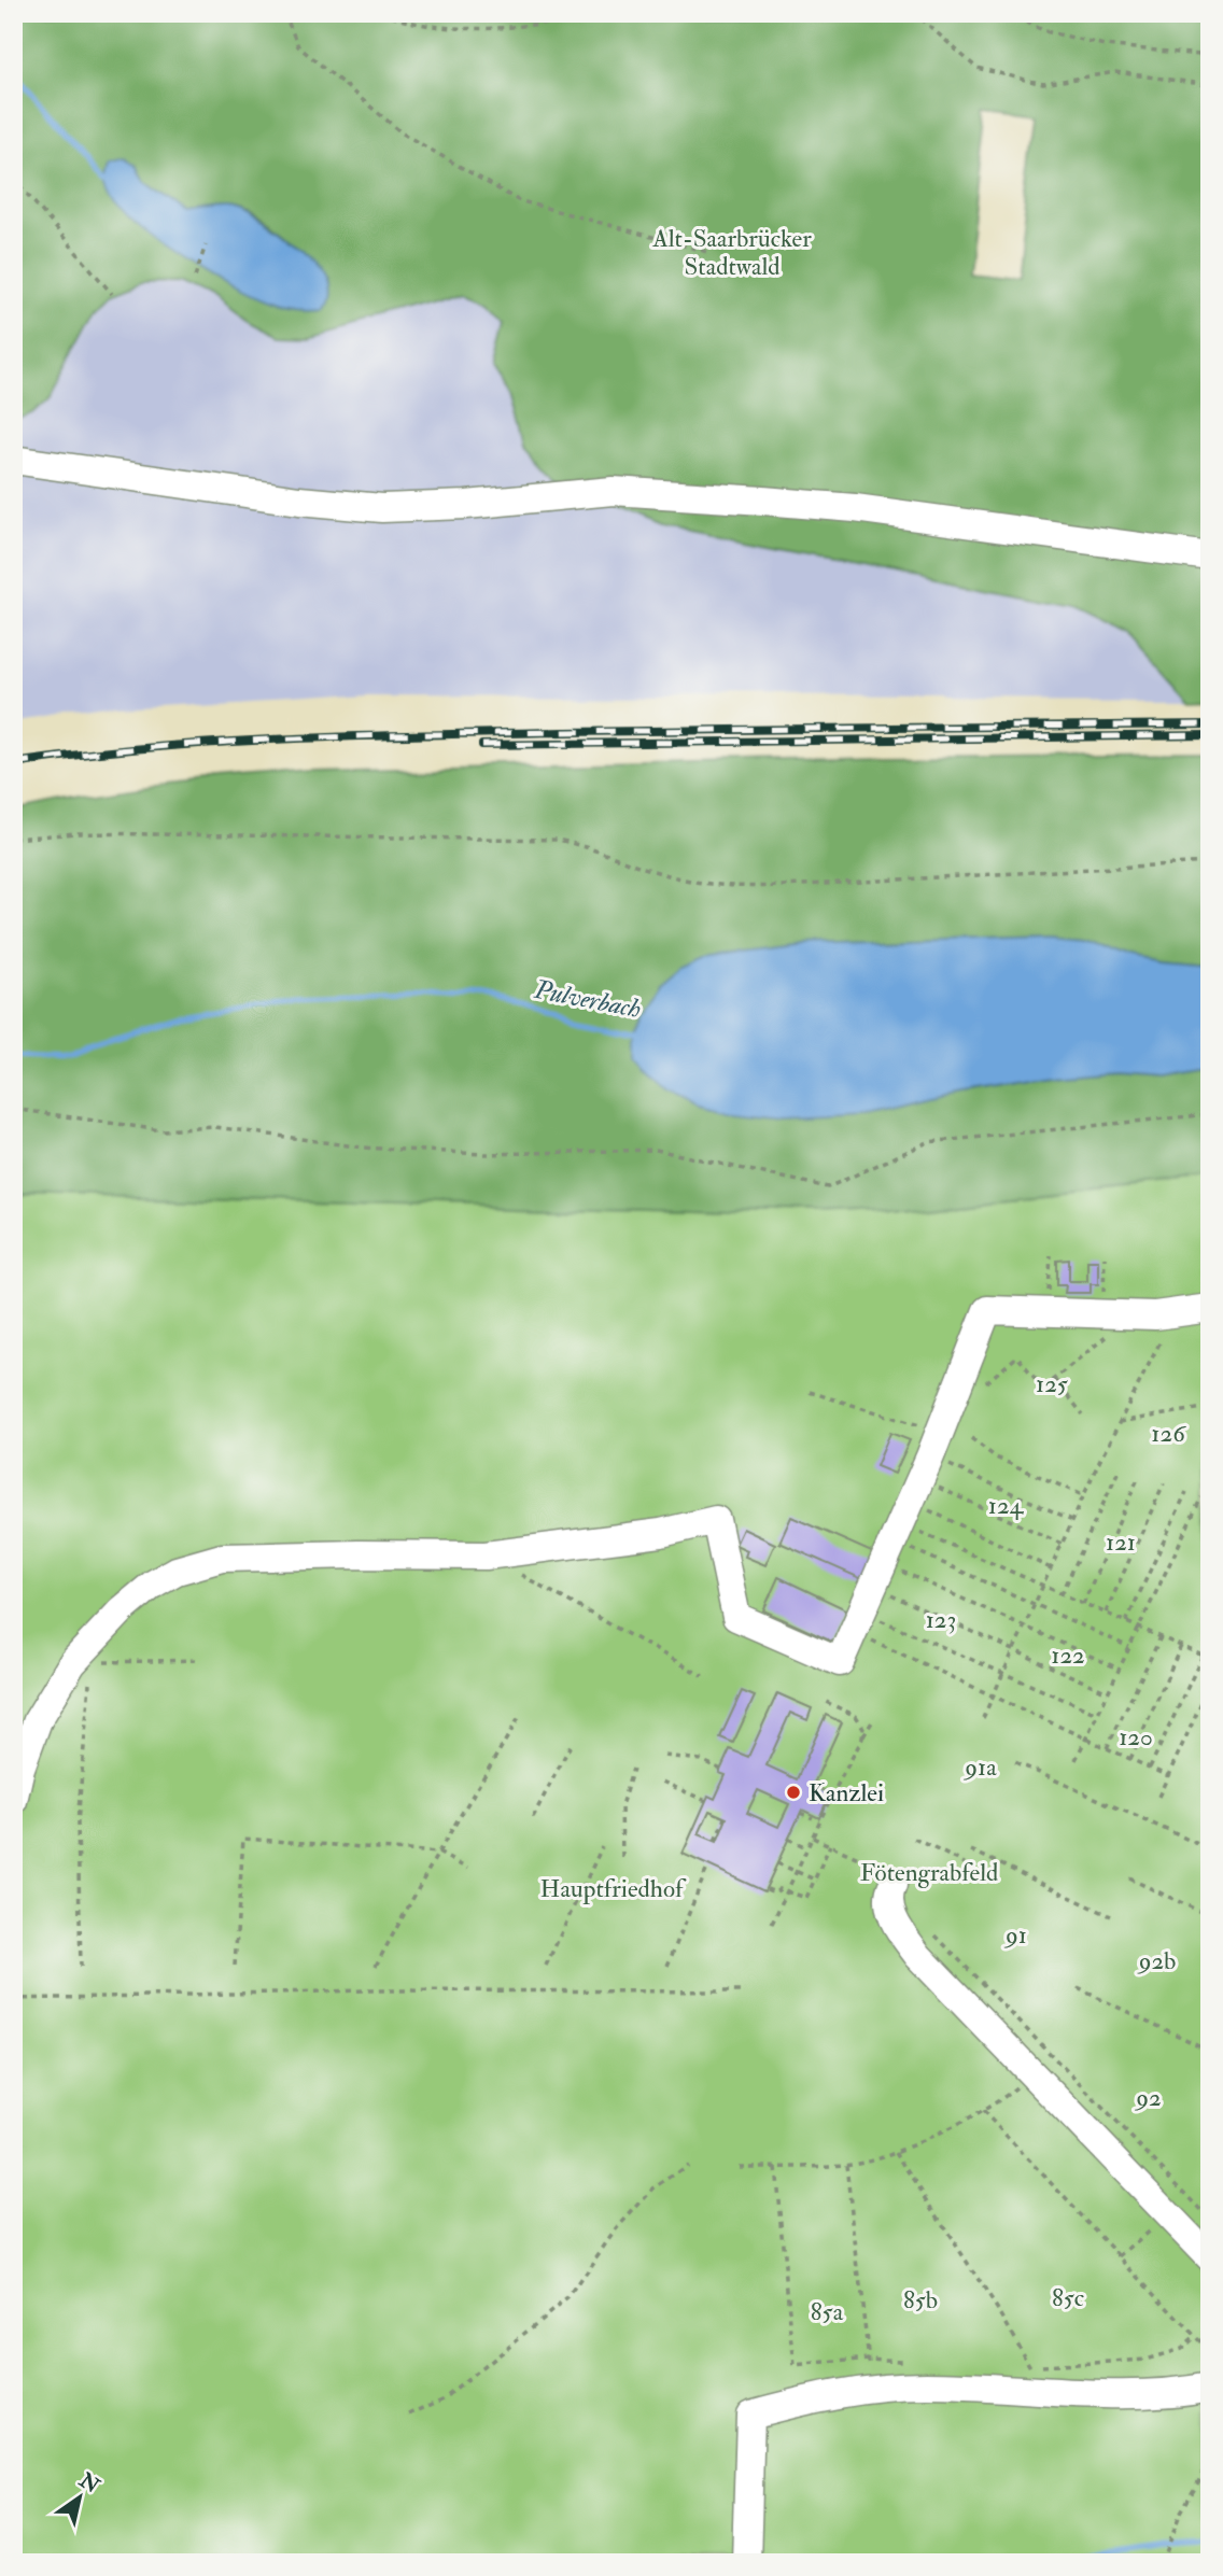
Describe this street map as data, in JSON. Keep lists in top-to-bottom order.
{
  "water": ["Pulverbach"],
  "parks": [
    "Alt-Saarbrücker Stadtwald",
    "125",
    "126",
    "124",
    "121",
    "123",
    "122",
    "120",
    "91a",
    "Fötengrabfeld",
    "Hauptfriedhof",
    "91",
    "92b",
    "92",
    "85c",
    "85b",
    "85a"
  ],
  "places": ["Kanzlei"],
  "north": "top right"
}
